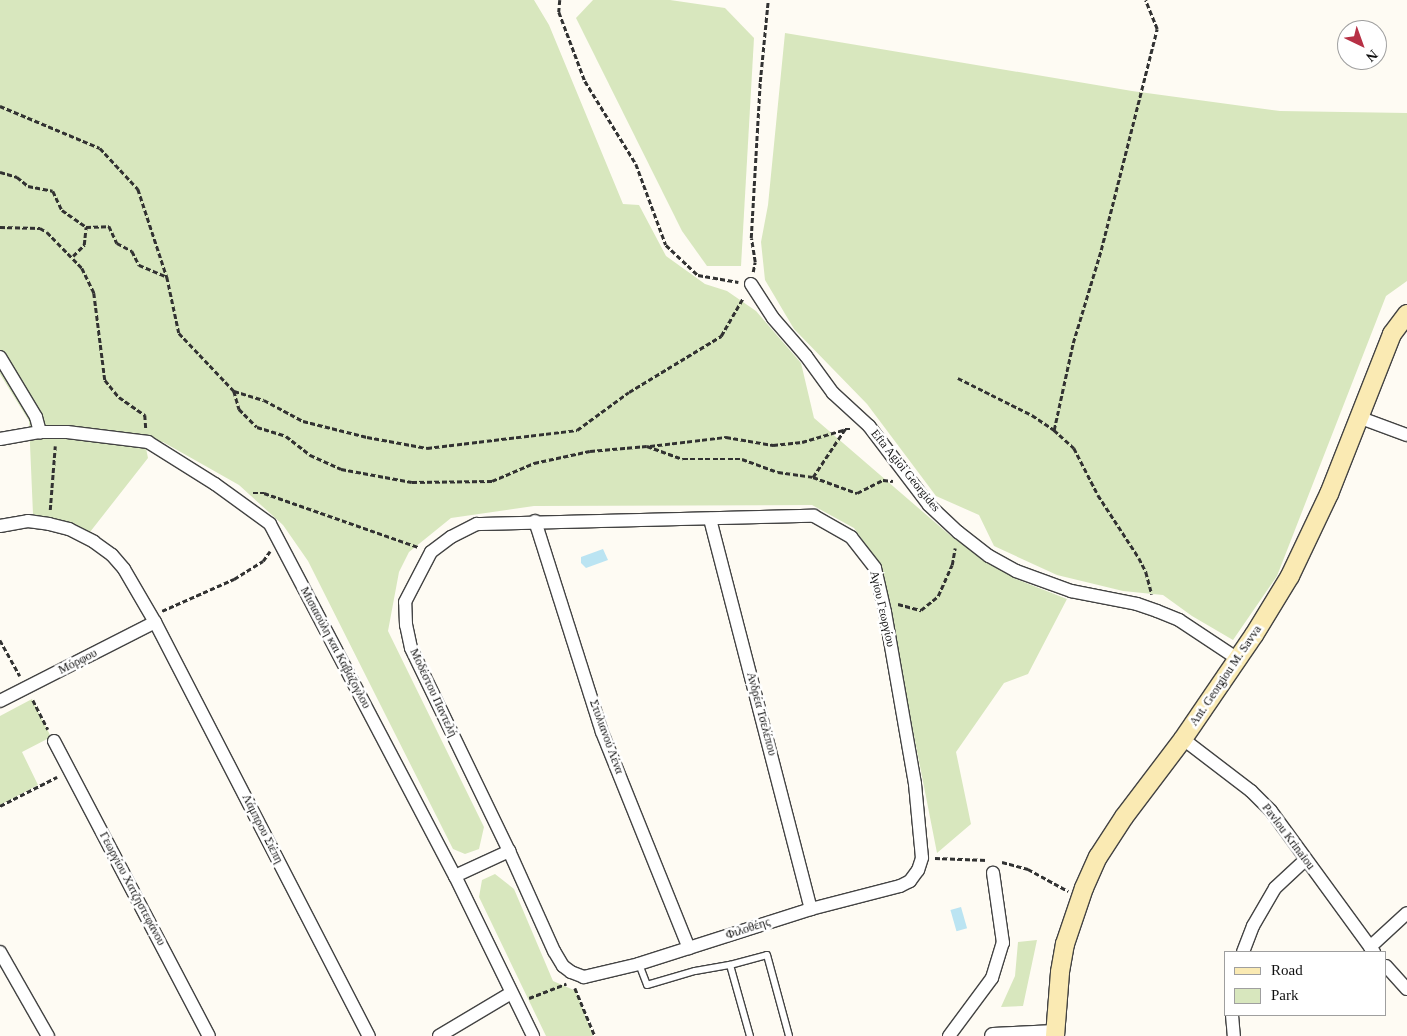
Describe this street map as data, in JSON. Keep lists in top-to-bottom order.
{
  "streets": {
    "main road": ["Ant. Georgiou M. Savva"],
    "street": [
      "Efta Agioi Georgides",
      "Αγίου Γεωργίου",
      "Μισιαούλη και Καβάζογλου",
      "Μόρφου",
      "Μοδέστου Παντελή",
      "Ανδρέα Τσελέπου",
      "Στυλιανού Λένα",
      "Λάμπρου Σιέπη",
      "Pavlou Krinaiou",
      "Γεωργίου Χατζηστεφάνου",
      "Φιλοθέης"
    ]
  },
  "crossings": [
    ["Efta Agioi Georgides", "Ant. Georgiou M. Savva"],
    ["Αγίου Γεωργίου", "Μοδέστου Παντελή"],
    ["Αγίου Γεωργίου", "Ανδρέα Τσελέπου"],
    ["Αγίου Γεωργίου", "Στυλιανού Λένα"],
    ["Αγίου Γεωργίου", "Φιλοθέης"],
    ["Μόρφου", "Λάμπρου Σιέπη"],
    ["Ant. Georgiou M. Savva", "Pavlou Krinaiou"],
    ["Μοδέστου Παντελή", "Στυλιανού Λένα"],
    ["Μοδέστου Παντελή", "Φιλοθέης"],
    ["Ανδρέα Τσελέπου", "Φιλοθέης"],
    ["Στυλιανού Λένα", "Φιλοθέης"]
  ],
  "legend": ["Road", "Park"],
  "north": "bottom right"
}
